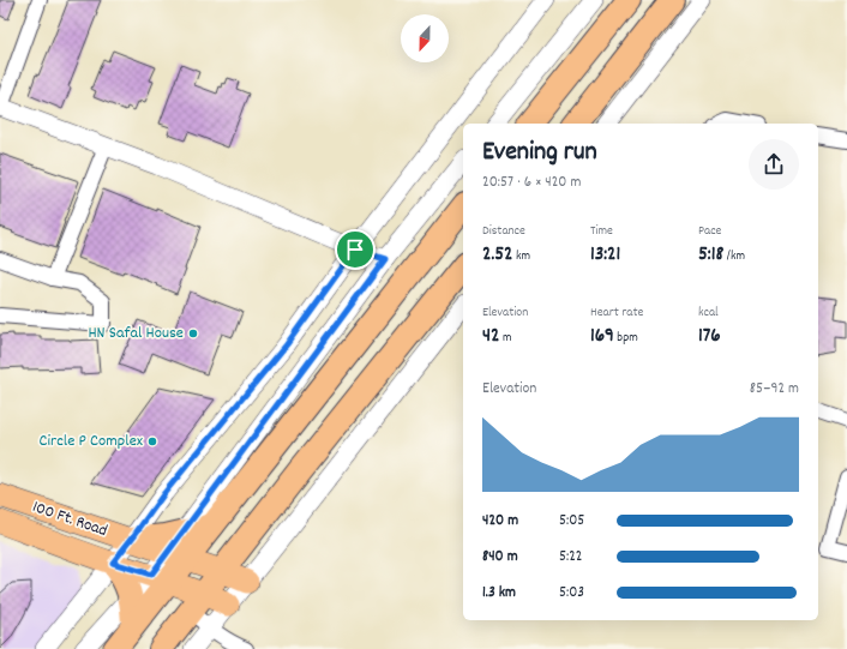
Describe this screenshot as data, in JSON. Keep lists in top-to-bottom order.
{
  "streets": {
    "main road": ["100 Ft. Road"]
  },
  "places": ["HN Safal House", "Circle P Complex"],
  "north": "bottom",
  "page": {
    "heading": ["Evening run", "20:57 · 6 × 420 m"],
    "stats": [
      ["Distance", "2.52 km"],
      ["Time", "13:21"],
      ["Pace", "5:18 /km"],
      ["Elevation", "42 m"],
      ["Heart rate", "169 bpm"],
      ["kcal", "176"]
    ],
    "chart": ["Elevation", "85–92 m"],
    "list": [
      {
        "name": "420 m",
        "note": "5:05"
      },
      {
        "name": "840 m",
        "note": "5:22"
      },
      {
        "name": "1.3 km",
        "note": "5:03"
      }
    ]
  }
}
